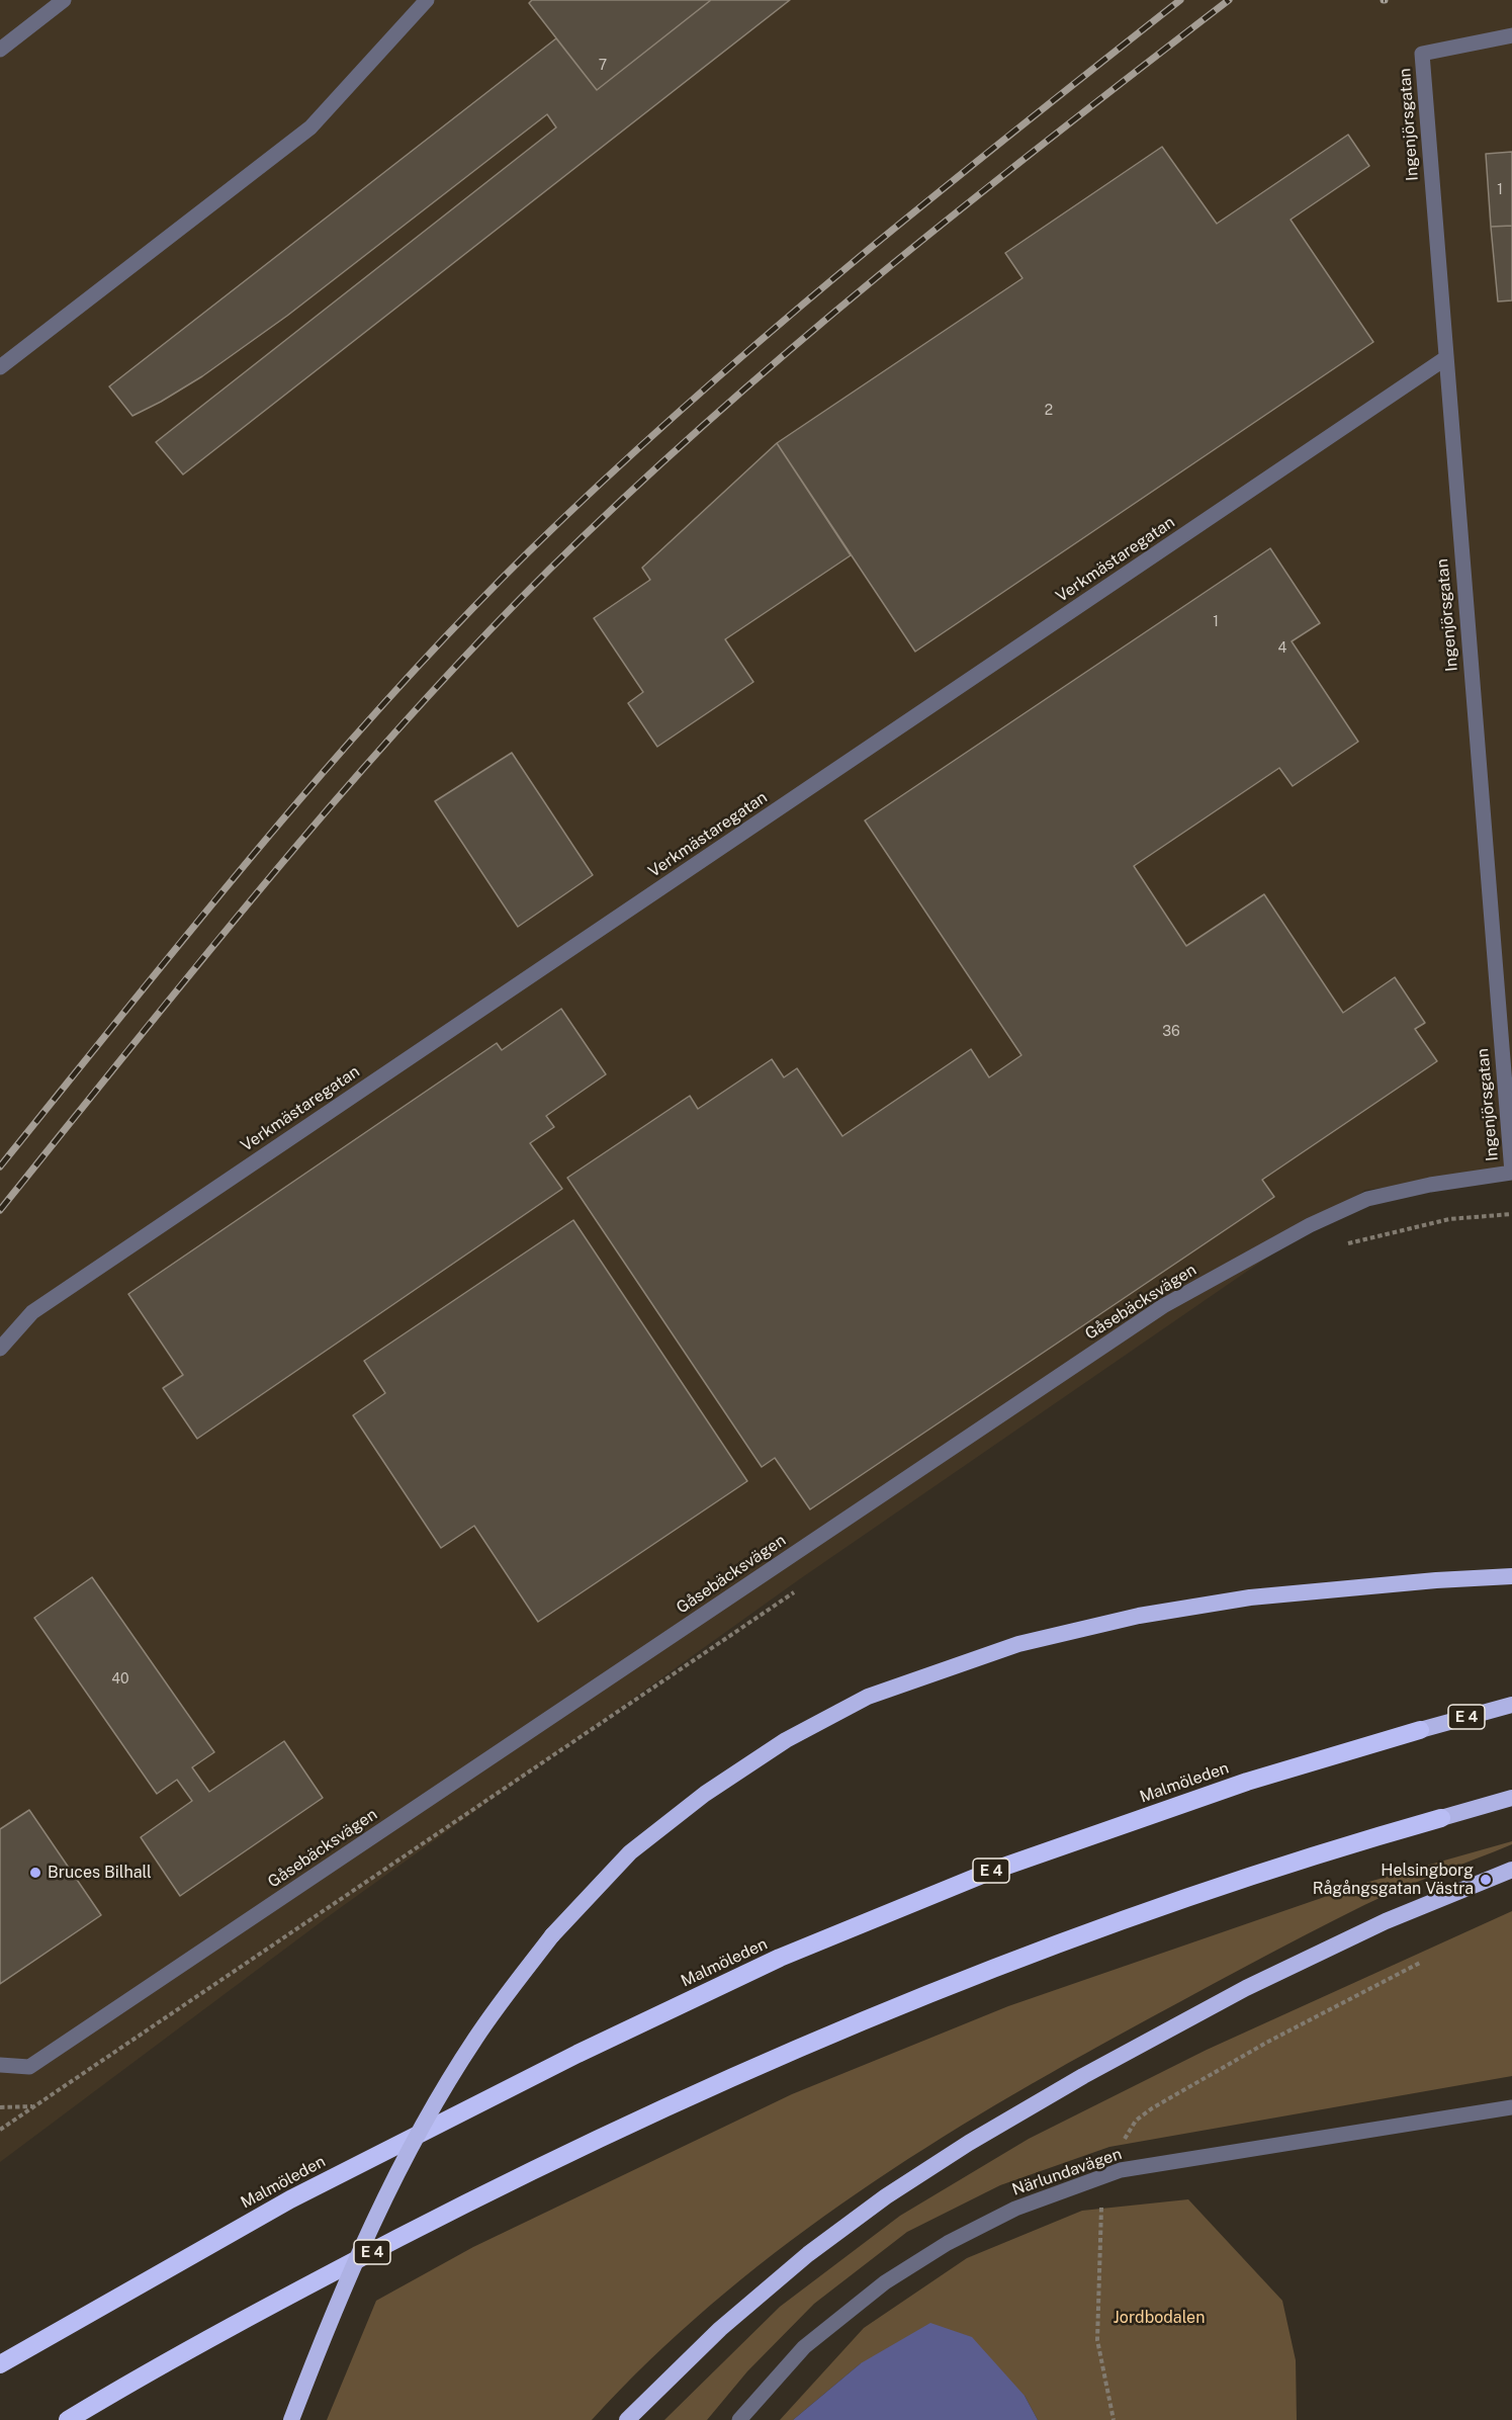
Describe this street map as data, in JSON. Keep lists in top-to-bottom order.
{
  "streets": {
    "highway": ["E 4", "Malmöleden"],
    "street": [
      "Ingenjörsgatan",
      "Verkmästaregatan",
      "Gåsebäcksvägen",
      "Närlundavägen"
    ]
  },
  "crossings": [
    ["Ingenjörsgatan", "Verkmästaregatan"],
    ["Ingenjörsgatan", "Gåsebäcksvägen"]
  ],
  "parks": ["Jordbodalen"],
  "places": ["Bruces Bilhall", "Helsingborg Rågångsgatan Västra"],
  "house_numbers": [
    "7",
    "1",
    "2",
    "1",
    "4",
    "36",
    "40"
  ]
}
